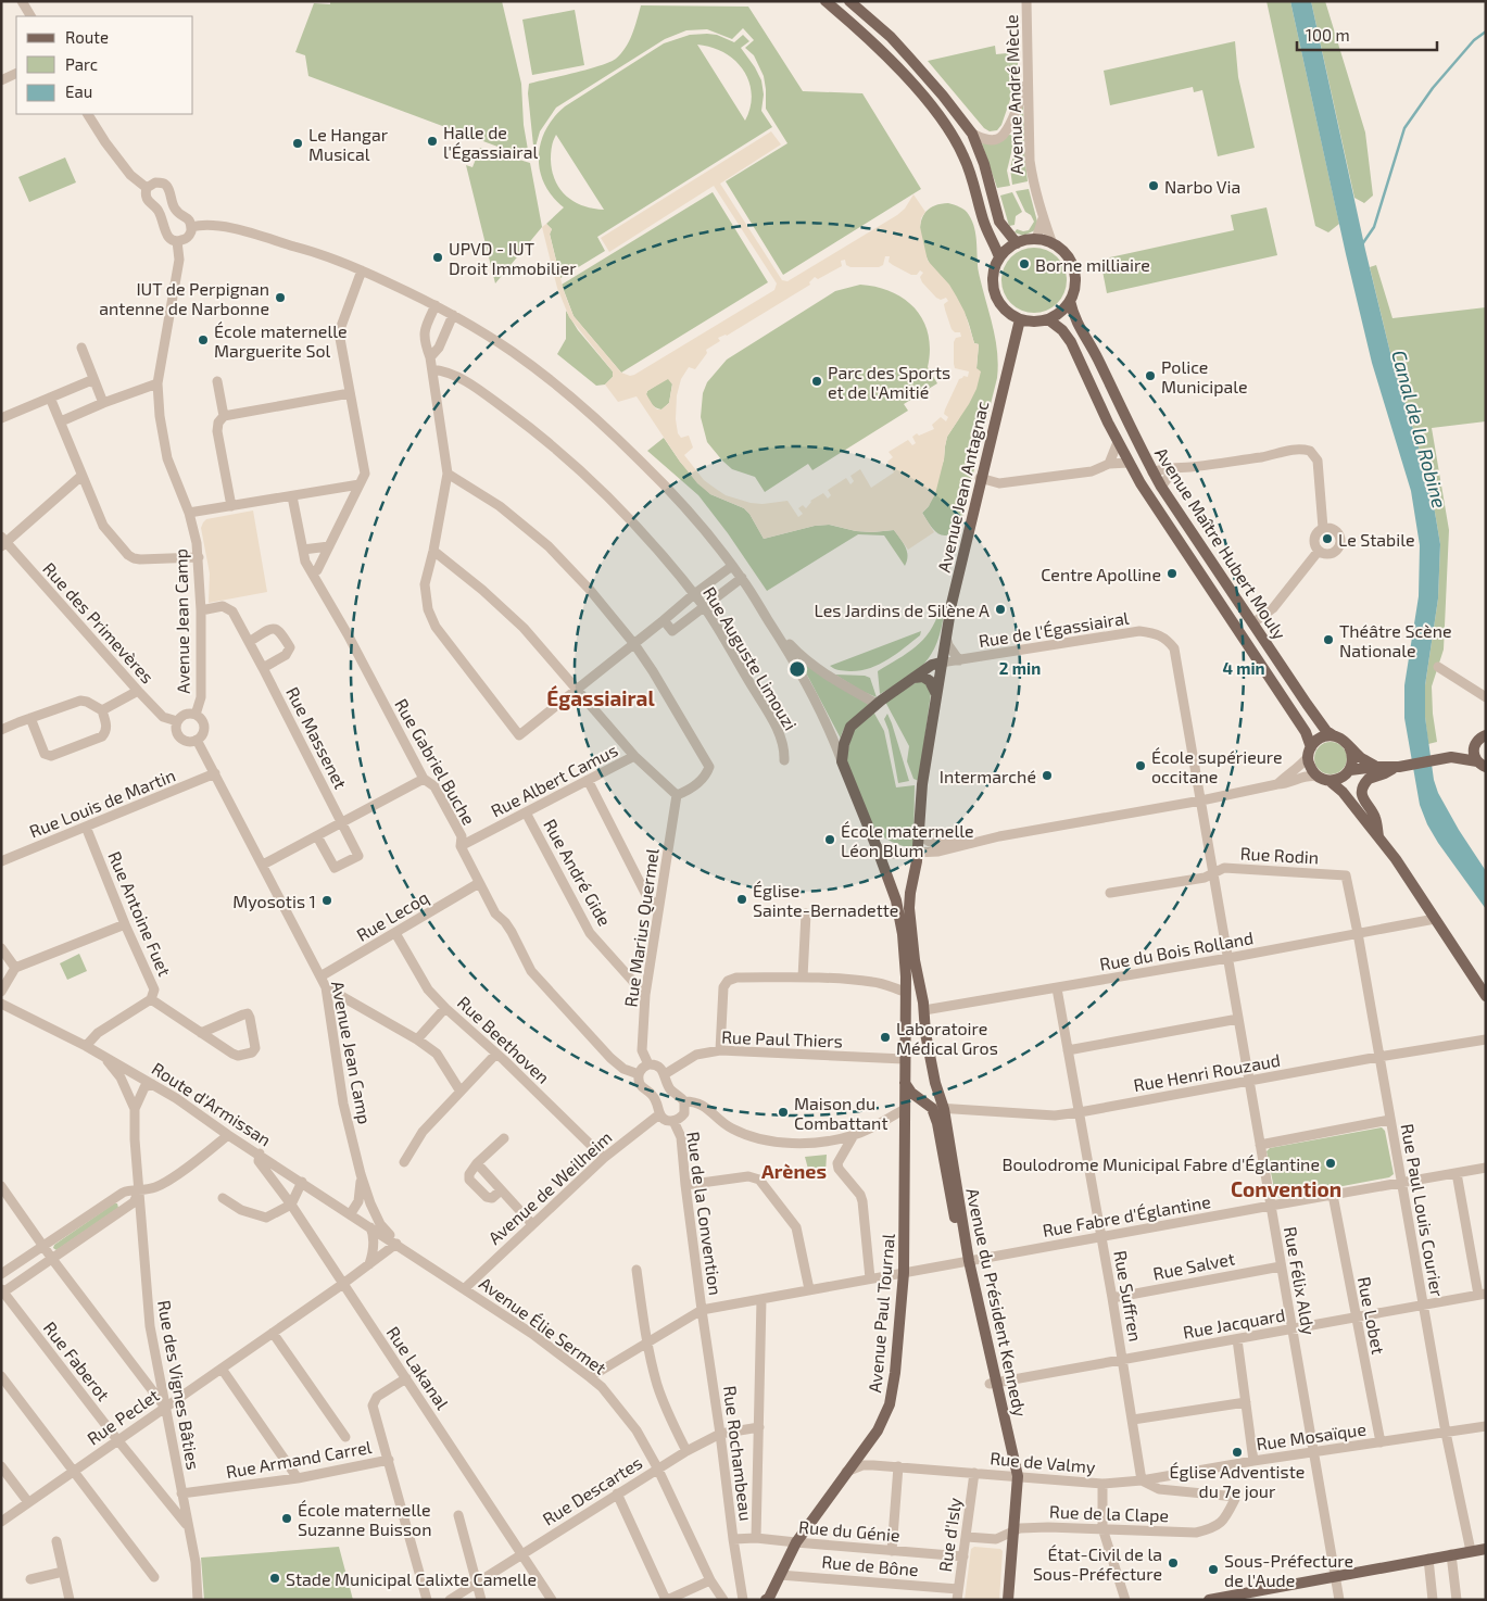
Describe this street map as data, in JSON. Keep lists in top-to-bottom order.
{
  "streets": {
    "main road": [
      "Avenue Jean Antagnac",
      "Avenue Maître Hubert Mouly",
      "Avenue du Président Kennedy",
      "Avenue Paul Tournal"
    ],
    "street": [
      "Avenue André Mècle",
      "Avenue Jean Camp",
      "Rue des Primevères",
      "Rue de l'Égassiairal",
      "Rue Auguste Limouzi",
      "Rue Massenet",
      "Rue Gabriel Buche",
      "Rue Albert Camus",
      "Rue Louis de Martin",
      "Rue Rodin",
      "Rue André Gide",
      "Rue Antoine Fuet",
      "Rue Lecoq",
      "Rue Marius Quermel",
      "Rue du Bois Rolland",
      "Rue Paul Thiers",
      "Rue Beethoven",
      "Rue Henri Rouzaud",
      "Route d'Armissan",
      "Avenue de Weilheim",
      "Rue Paul Louis Courier",
      "Rue de la Convention",
      "Rue Fabre d'Églantine",
      "Rue Salvet",
      "Rue Félix Aldy",
      "Rue Suffren",
      "Rue Lobet",
      "Rue Jacquard",
      "Avenue Élie Sermet",
      "Rue Faberot",
      "Rue Lakanal",
      "Rue des Vignes Bâties",
      "Rue Peclet",
      "Rue Mosaïque",
      "Rue Rochambeau",
      "Rue Armand Carrel",
      "Rue de Valmy",
      "Rue Descartes",
      "Rue de la Clape",
      "Rue du Génie",
      "Rue d'Isly",
      "Rue de Bône"
    ]
  },
  "crossings": [
    ["Avenue André Mècle", "Avenue Jean Antagnac"],
    ["Avenue André Mècle", "Avenue Maître Hubert Mouly"],
    ["Avenue Jean Antagnac", "Avenue Maître Hubert Mouly"],
    ["Avenue Jean Antagnac", "Rue de l'Égassiairal"],
    ["Avenue Jean Antagnac", "Avenue du Président Kennedy"],
    ["Avenue Jean Camp", "Rue des Primevères"],
    ["Avenue Jean Camp", "Rue Massenet"],
    ["Avenue Jean Camp", "Rue Louis de Martin"],
    ["Avenue Jean Camp", "Rue Lecoq"],
    ["Avenue Jean Camp", "Route d'Armissan"],
    ["Avenue Jean Camp", "Avenue Élie Sermet"],
    ["Avenue Jean Camp", "Rue Peclet"],
    ["Rue de l'Égassiairal", "Rue Rodin"],
    ["Rue de l'Égassiairal", "Rue Félix Aldy"],
    ["Rue Gabriel Buche", "Rue Albert Camus"],
    ["Rue Gabriel Buche", "Rue Lecoq"],
    ["Rue Albert Camus", "Rue André Gide"],
    ["Rue Louis de Martin", "Rue Antoine Fuet"],
    ["Rue Rodin", "Rue Paul Louis Courier"],
    ["Rue Rodin", "Rue Félix Aldy"],
    ["Rue André Gide", "Rue Marius Quermel"],
    ["Rue Antoine Fuet", "Route d'Armissan"],
    ["Rue Lecoq", "Rue Beethoven"],
    ["Rue du Bois Rolland", "Rue Paul Louis Courier"],
    ["Rue du Bois Rolland", "Rue Félix Aldy"],
    ["Rue du Bois Rolland", "Rue Suffren"],
    ["Rue du Bois Rolland", "Avenue du Président Kennedy"],
    ["Rue Paul Thiers", "Avenue Paul Tournal"],
    ["Rue Beethoven", "Avenue de Weilheim"],
    ["Rue Henri Rouzaud", "Rue Paul Louis Courier"],
    ["Rue Henri Rouzaud", "Rue Félix Aldy"],
    ["Rue Henri Rouzaud", "Rue Suffren"],
    ["Rue Henri Rouzaud", "Avenue du Président Kennedy"],
    ["Route d'Armissan", "Avenue Élie Sermet"],
    ["Route d'Armissan", "Rue Lakanal"],
    ["Route d'Armissan", "Rue des Vignes Bâties"],
    ["Route d'Armissan", "Rue Peclet"],
    ["Avenue de Weilheim", "Avenue Élie Sermet"],
    ["Rue Paul Louis Courier", "Rue Fabre d'Églantine"],
    ["Rue Paul Louis Courier", "Rue Jacquard"],
    ["Rue Paul Louis Courier", "Rue Mosaïque"],
    ["Rue de la Convention", "Rue Fabre d'Églantine"],
    ["Rue de la Convention", "Rue Rochambeau"],
    ["Rue Fabre d'Églantine", "Rue Félix Aldy"],
    ["Rue Fabre d'Églantine", "Rue Suffren"],
    ["Rue Fabre d'Églantine", "Avenue du Président Kennedy"],
    ["Rue Fabre d'Églantine", "Avenue Paul Tournal"],
    ["Rue Fabre d'Églantine", "Rue Lobet"],
    ["Rue Fabre d'Églantine", "Rue Rochambeau"],
    ["Rue Salvet", "Rue Félix Aldy"],
    ["Rue Salvet", "Rue Suffren"],
    ["Rue Félix Aldy", "Rue Jacquard"],
    ["Rue Félix Aldy", "Rue Mosaïque"],
    ["Rue Suffren", "Rue Jacquard"],
    ["Rue Suffren", "Rue Mosaïque"],
    ["Rue Suffren", "Rue de Valmy"],
    ["Avenue du Président Kennedy", "Rue Jacquard"],
    ["Avenue du Président Kennedy", "Rue de Valmy"],
    ["Avenue du Président Kennedy", "Rue de la Clape"],
    ["Avenue Paul Tournal", "Rue de Valmy"],
    ["Avenue Paul Tournal", "Rue du Génie"],
    ["Avenue Paul Tournal", "Rue de Bône"],
    ["Rue Lobet", "Rue Jacquard"],
    ["Rue Lobet", "Rue Mosaïque"],
    ["Avenue Élie Sermet", "Rue Peclet"],
    ["Avenue Élie Sermet", "Rue Descartes"],
    ["Rue Faberot", "Rue des Vignes Bâties"],
    ["Rue Faberot", "Rue Peclet"],
    ["Rue Lakanal", "Rue Peclet"],
    ["Rue Lakanal", "Rue Descartes"],
    ["Rue des Vignes Bâties", "Rue Peclet"],
    ["Rue des Vignes Bâties", "Rue Armand Carrel"],
    ["Rue Mosaïque", "Rue de Valmy"],
    ["Rue Rochambeau", "Rue Descartes"],
    ["Rue Rochambeau", "Rue du Génie"],
    ["Rue de Valmy", "Rue de la Clape"],
    ["Rue de Valmy", "Rue d'Isly"],
    ["Rue de la Clape", "Rue d'Isly"],
    ["Rue du Génie", "Rue d'Isly"],
    ["Rue d'Isly", "Rue de Bône"]
  ],
  "districts": ["Égassiairal", "Arènes", "Convention"],
  "water": ["Canal de la Robine"],
  "places": [
    "Halle de l'Égassiairal",
    "Le Hangar Musical",
    "Narbo Via",
    "UPVD - IUT Droit Immobilier",
    "Borne milliaire",
    "IUT de Perpignan antenne de Narbonne",
    "École maternelle Marguerite Sol",
    "Police Municipale",
    "Parc des Sports et de l'Amitié",
    "Le Stabile",
    "Centre Apolline",
    "Les Jardins de Silène A",
    "Théâtre Scène Nationale",
    "École supérieure occitane",
    "Intermarché",
    "École maternelle Léon Blum",
    "Église Sainte-Bernadette",
    "Myosotis 1",
    "Laboratoire Médical Gros",
    "Maison du Combattant",
    "Boulodrome Municipal Fabre d'Églantine",
    "Église Adventiste du 7e jour",
    "École maternelle Suzanne Buisson",
    "État-Civil de la Sous-Préfecture",
    "Sous-Préfecture de l'Aude",
    "Stade Municipal Calixte Camelle"
  ],
  "legend": ["Route", "Parc", "Eau"],
  "scale_bar": "100 m",
  "rings": ["2 min", "4 min"]
}
